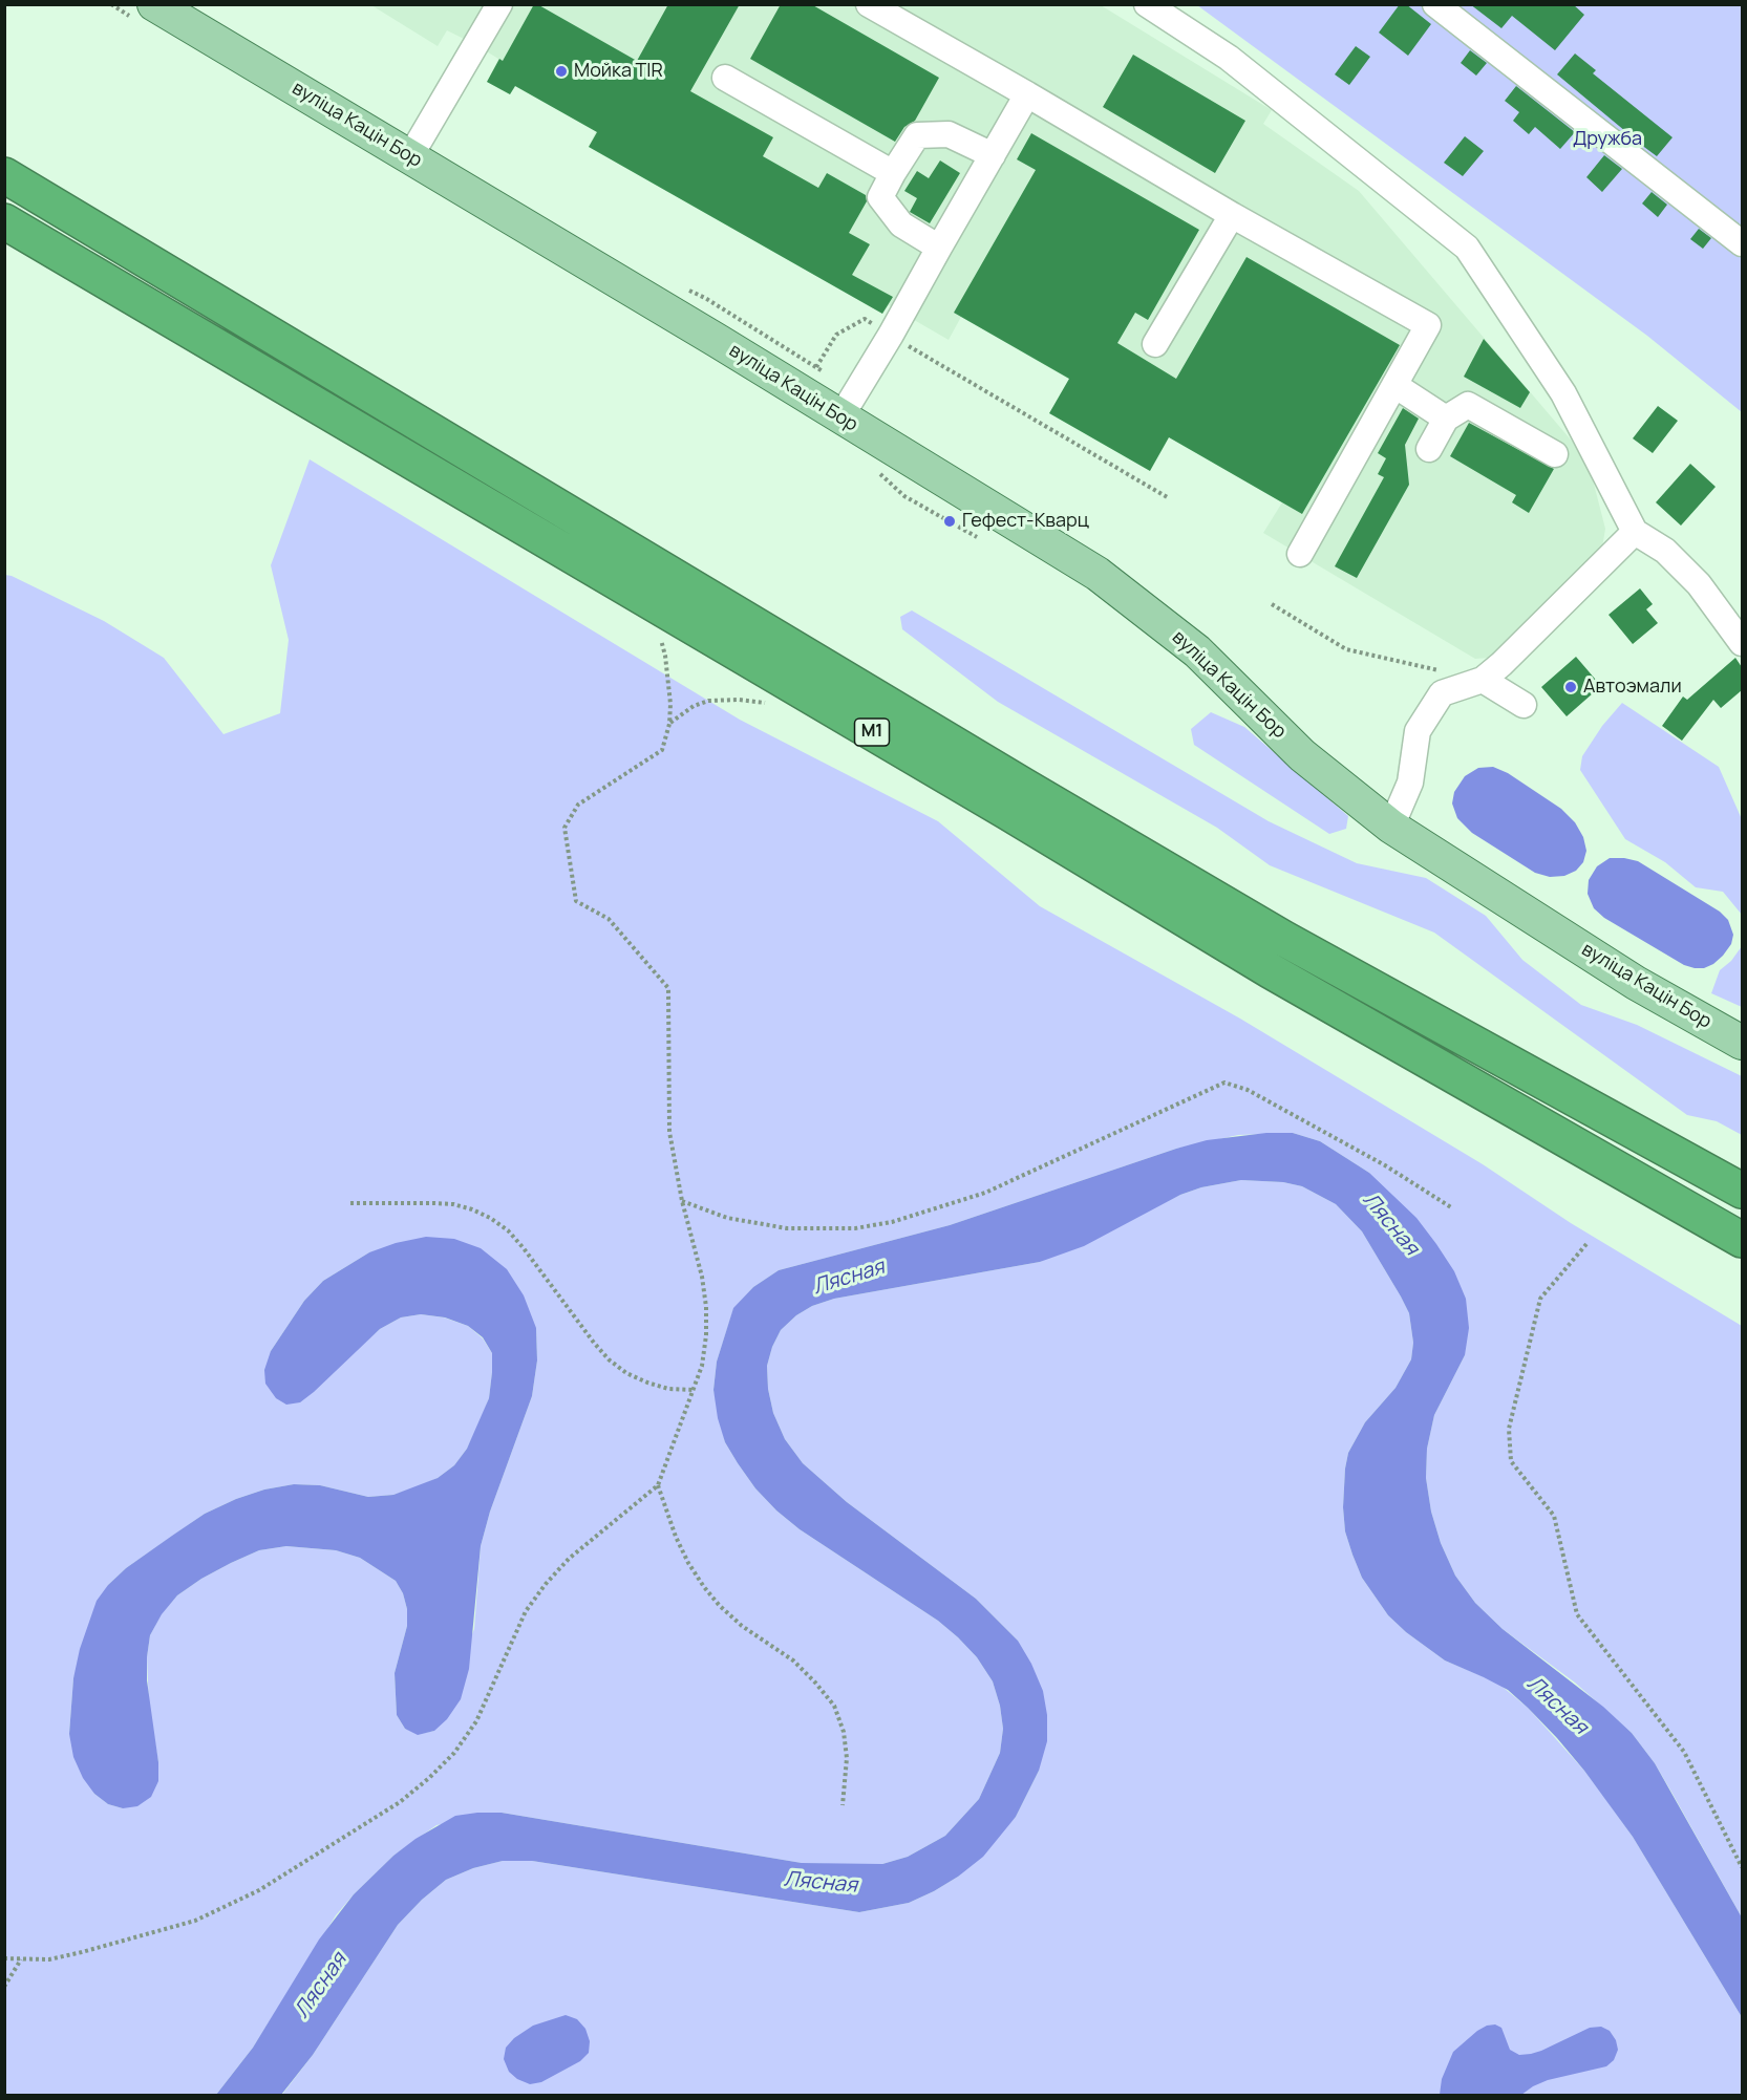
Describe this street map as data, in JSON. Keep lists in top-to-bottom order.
{
  "streets": {
    "highway": ["М1"],
    "main road": ["вуліца Кацін Бор"]
  },
  "water": ["Лясная"],
  "parks": ["Дружба"],
  "places": ["Мойка TIR", "Гефест-Кварц", "Автоэмали"]
}
